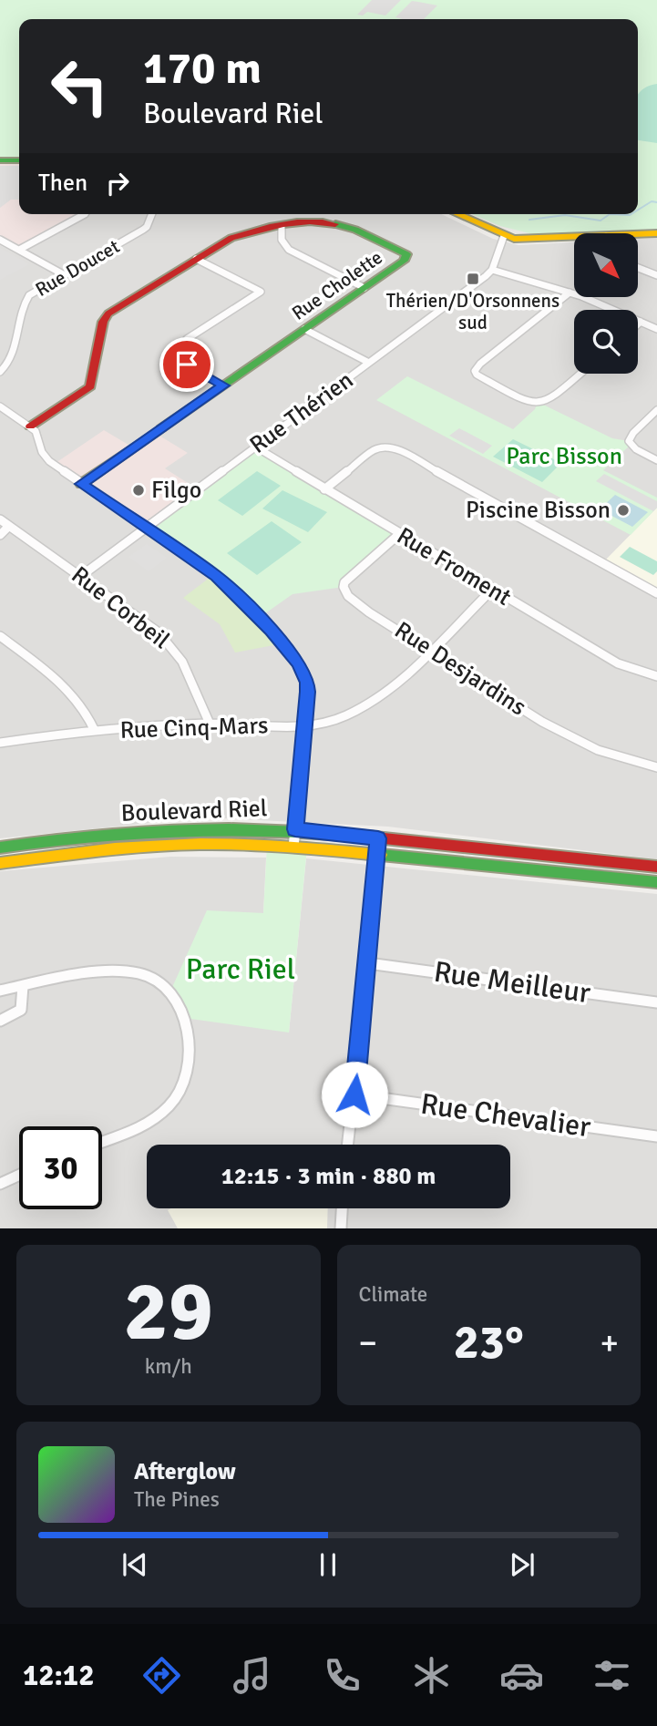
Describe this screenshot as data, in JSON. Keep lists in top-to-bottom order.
{
  "streets": {
    "street": [
      "Rue Doucet",
      "Rue Cholette",
      "Rue Thérien",
      "Rue Froment",
      "Rue Corbeil",
      "Rue Desjardins",
      "Rue Cinq-Mars",
      "Boulevard Riel",
      "Rue Meilleur",
      "Rue Chevalier"
    ]
  },
  "crossings": [
    ["Rue Thérien", "Rue Froment"],
    ["Rue Thérien", "Rue Corbeil"],
    ["Rue Froment", "Rue Desjardins"],
    ["Rue Froment", "Rue Cinq-Mars"],
    ["Rue Corbeil", "Rue Cinq-Mars"],
    ["Rue Desjardins", "Rue Cinq-Mars"]
  ],
  "parks": ["Parc Bisson", "Parc Riel"],
  "places": {
    "transit": ["Thérien/D'Orsonnens sud"],
    "other": ["Filgo", "Piscine Bisson"]
  },
  "north": "bottom right",
  "page": {
    "turn": ["170 m", "Boulevard Riel"],
    "then": "Then",
    "limit": "30",
    "trip": "12:15 · 3 min · 880 m",
    "tile": [
      ["29", "km/h"],
      "Climate"
    ],
    "heat": ["−", "23°", "+"],
    "song": ["Afterglow", "The Pines"],
    "tabs": "12:12"
  }
}
